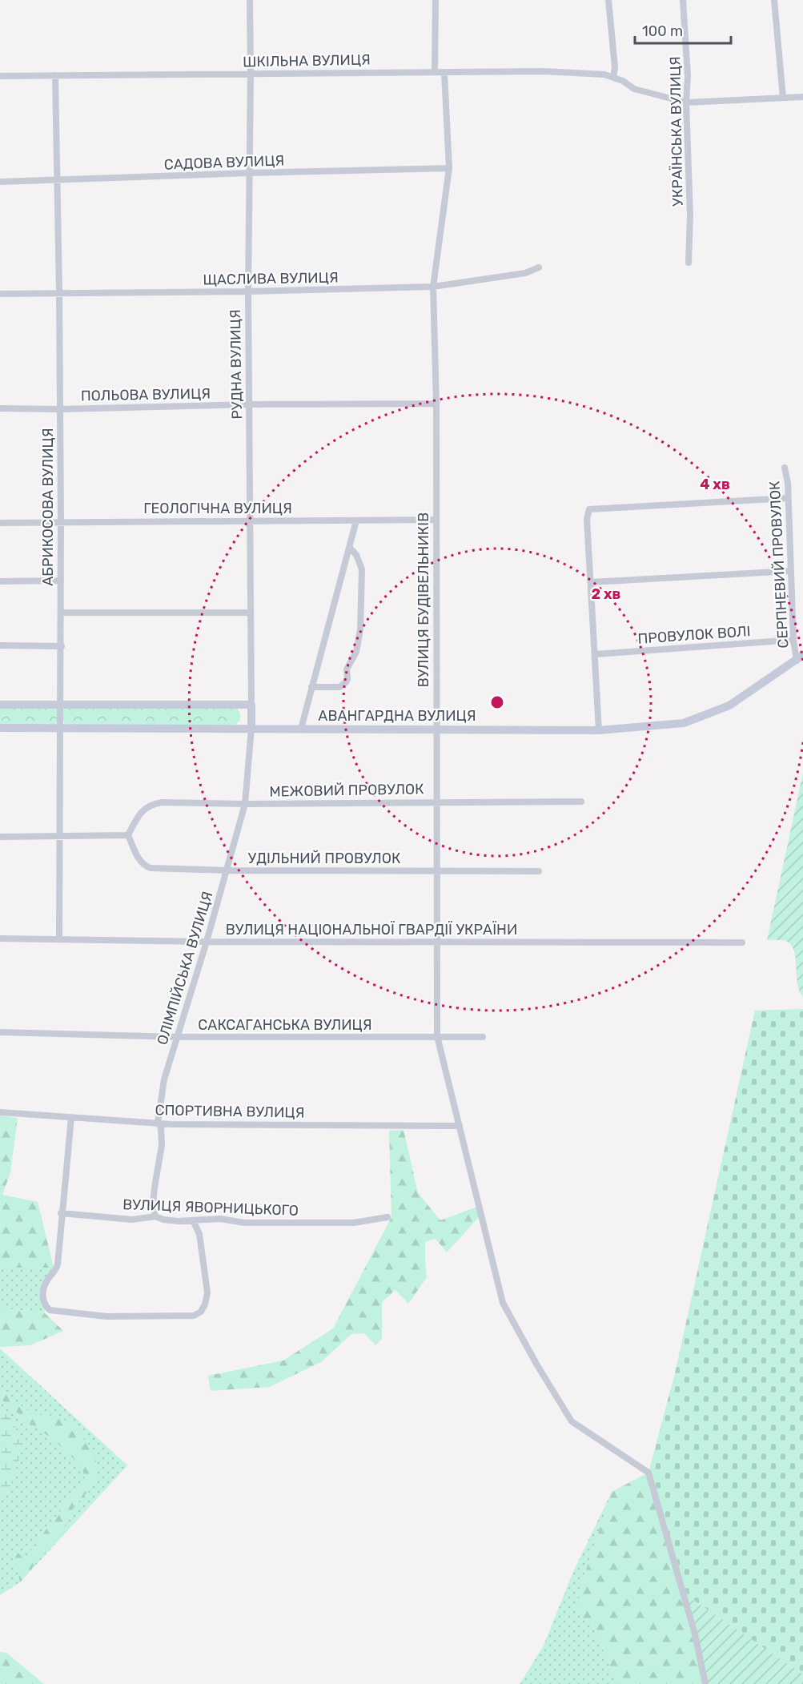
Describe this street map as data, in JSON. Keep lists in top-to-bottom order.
{
  "streets": {
    "street": [
      "ШКІЛЬНА ВУЛИЦЯ",
      "УКРАЇНСЬКА ВУЛИЦЯ",
      "САДОВА ВУЛИЦЯ",
      "ЩАСЛИВА ВУЛИЦЯ",
      "РУДНА ВУЛИЦЯ",
      "ПОЛЬОВА ВУЛИЦЯ",
      "АБРИКОСОВА ВУЛИЦЯ",
      "ГЕОЛОГІЧНА ВУЛИЦЯ",
      "СЕРПНЕВИЙ ПРОВУЛОК",
      "ВУЛИЦЯ БУДІВЕЛЬНИКІВ",
      "ПРОВУЛОК ВОЛІ",
      "АВАНГАРДНА ВУЛИЦЯ",
      "МЕЖОВИЙ ПРОВУЛОК",
      "УДІЛЬНИЙ ПРОВУЛОК",
      "ВУЛИЦЯ НАЦІОНАЛЬНОЇ ГВАРДІЇ УКРАЇНИ",
      "ОЛІМПІЙСЬКА ВУЛИЦЯ",
      "САКСАГАНСЬКА ВУЛИЦЯ",
      "СПОРТИВНА ВУЛИЦЯ",
      "ВУЛИЦЯ ЯВОРНИЦЬКОГО"
    ]
  },
  "crossings": [
    ["ШКІЛЬНА ВУЛИЦЯ", "РУДНА ВУЛИЦЯ"],
    ["ШКІЛЬНА ВУЛИЦЯ", "АБРИКОСОВА ВУЛИЦЯ"],
    ["ШКІЛЬНА ВУЛИЦЯ", "ВУЛИЦЯ БУДІВЕЛЬНИКІВ"],
    ["САДОВА ВУЛИЦЯ", "РУДНА ВУЛИЦЯ"],
    ["САДОВА ВУЛИЦЯ", "АБРИКОСОВА ВУЛИЦЯ"],
    ["САДОВА ВУЛИЦЯ", "ВУЛИЦЯ БУДІВЕЛЬНИКІВ"],
    ["ЩАСЛИВА ВУЛИЦЯ", "РУДНА ВУЛИЦЯ"],
    ["ЩАСЛИВА ВУЛИЦЯ", "АБРИКОСОВА ВУЛИЦЯ"],
    ["ЩАСЛИВА ВУЛИЦЯ", "ВУЛИЦЯ БУДІВЕЛЬНИКІВ"],
    ["РУДНА ВУЛИЦЯ", "ПОЛЬОВА ВУЛИЦЯ"],
    ["РУДНА ВУЛИЦЯ", "ГЕОЛОГІЧНА ВУЛИЦЯ"],
    ["РУДНА ВУЛИЦЯ", "АВАНГАРДНА ВУЛИЦЯ"],
    ["РУДНА ВУЛИЦЯ", "ОЛІМПІЙСЬКА ВУЛИЦЯ"],
    ["ПОЛЬОВА ВУЛИЦЯ", "АБРИКОСОВА ВУЛИЦЯ"],
    ["ПОЛЬОВА ВУЛИЦЯ", "ВУЛИЦЯ БУДІВЕЛЬНИКІВ"],
    ["АБРИКОСОВА ВУЛИЦЯ", "ГЕОЛОГІЧНА ВУЛИЦЯ"],
    ["АБРИКОСОВА ВУЛИЦЯ", "АВАНГАРДНА ВУЛИЦЯ"],
    ["АБРИКОСОВА ВУЛИЦЯ", "ВУЛИЦЯ НАЦІОНАЛЬНОЇ ГВАРДІЇ УКРАЇНИ"],
    ["ГЕОЛОГІЧНА ВУЛИЦЯ", "ВУЛИЦЯ БУДІВЕЛЬНИКІВ"],
    ["СЕРПНЕВИЙ ПРОВУЛОК", "ПРОВУЛОК ВОЛІ"],
    ["СЕРПНЕВИЙ ПРОВУЛОК", "АВАНГАРДНА ВУЛИЦЯ"],
    ["ВУЛИЦЯ БУДІВЕЛЬНИКІВ", "АВАНГАРДНА ВУЛИЦЯ"],
    ["ВУЛИЦЯ БУДІВЕЛЬНИКІВ", "МЕЖОВИЙ ПРОВУЛОК"],
    ["ВУЛИЦЯ БУДІВЕЛЬНИКІВ", "УДІЛЬНИЙ ПРОВУЛОК"],
    ["ВУЛИЦЯ БУДІВЕЛЬНИКІВ", "ВУЛИЦЯ НАЦІОНАЛЬНОЇ ГВАРДІЇ УКРАЇНИ"],
    ["ВУЛИЦЯ БУДІВЕЛЬНИКІВ", "САКСАГАНСЬКА ВУЛИЦЯ"],
    ["ВУЛИЦЯ БУДІВЕЛЬНИКІВ", "СПОРТИВНА ВУЛИЦЯ"],
    ["АВАНГАРДНА ВУЛИЦЯ", "ОЛІМПІЙСЬКА ВУЛИЦЯ"],
    ["МЕЖОВИЙ ПРОВУЛОК", "УДІЛЬНИЙ ПРОВУЛОК"],
    ["МЕЖОВИЙ ПРОВУЛОК", "ОЛІМПІЙСЬКА ВУЛИЦЯ"],
    ["УДІЛЬНИЙ ПРОВУЛОК", "ОЛІМПІЙСЬКА ВУЛИЦЯ"],
    ["ВУЛИЦЯ НАЦІОНАЛЬНОЇ ГВАРДІЇ УКРАЇНИ", "ОЛІМПІЙСЬКА ВУЛИЦЯ"],
    ["ОЛІМПІЙСЬКА ВУЛИЦЯ", "САКСАГАНСЬКА ВУЛИЦЯ"],
    ["ОЛІМПІЙСЬКА ВУЛИЦЯ", "СПОРТИВНА ВУЛИЦЯ"],
    ["ОЛІМПІЙСЬКА ВУЛИЦЯ", "ВУЛИЦЯ ЯВОРНИЦЬКОГО"]
  ],
  "scale_bar": "100 m",
  "rings": ["4 хв", "2 хв"]
}
